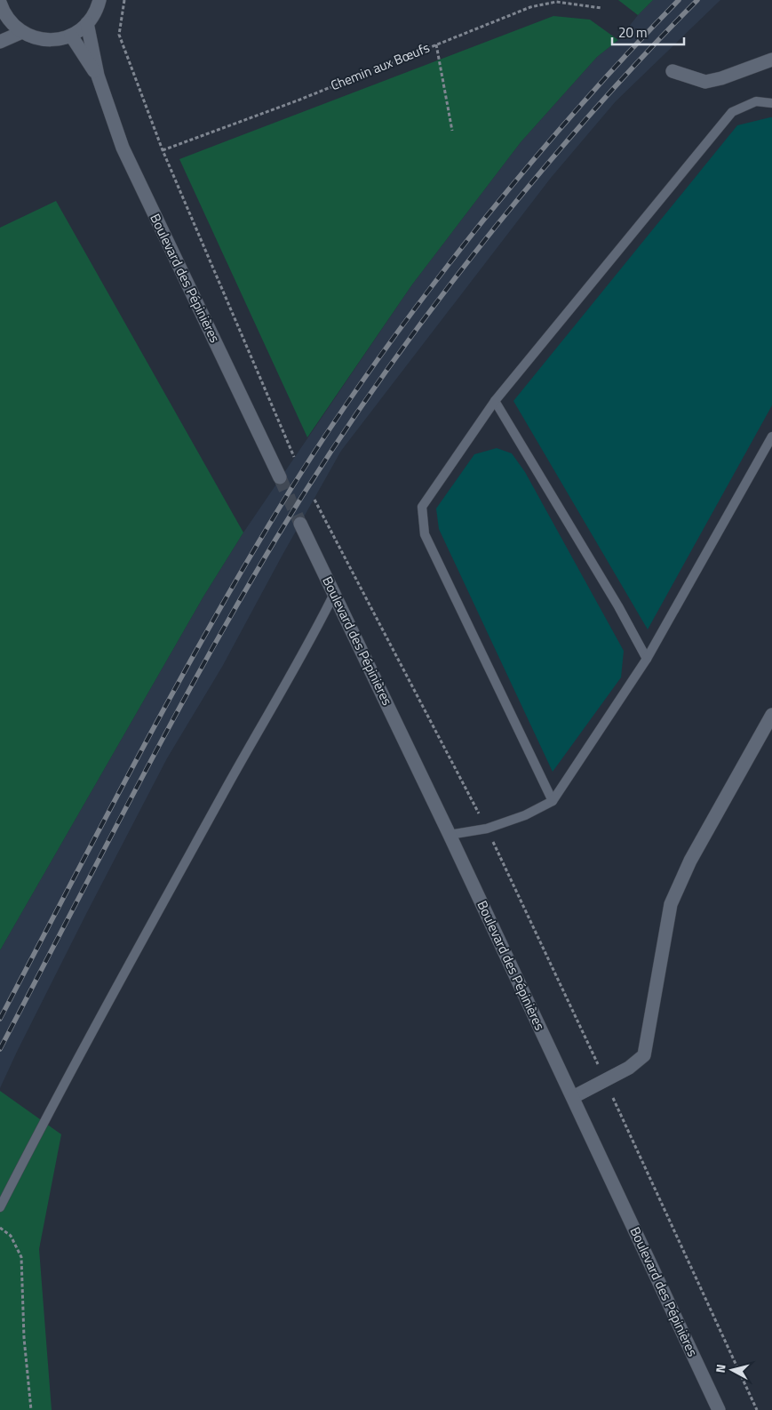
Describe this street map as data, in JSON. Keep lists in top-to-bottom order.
{
  "streets": {
    "main road": ["Boulevard des Pépinières"],
    "path": ["Chemin aux Bœufs"]
  },
  "scale_bar": "20 m",
  "north": "left"
}
